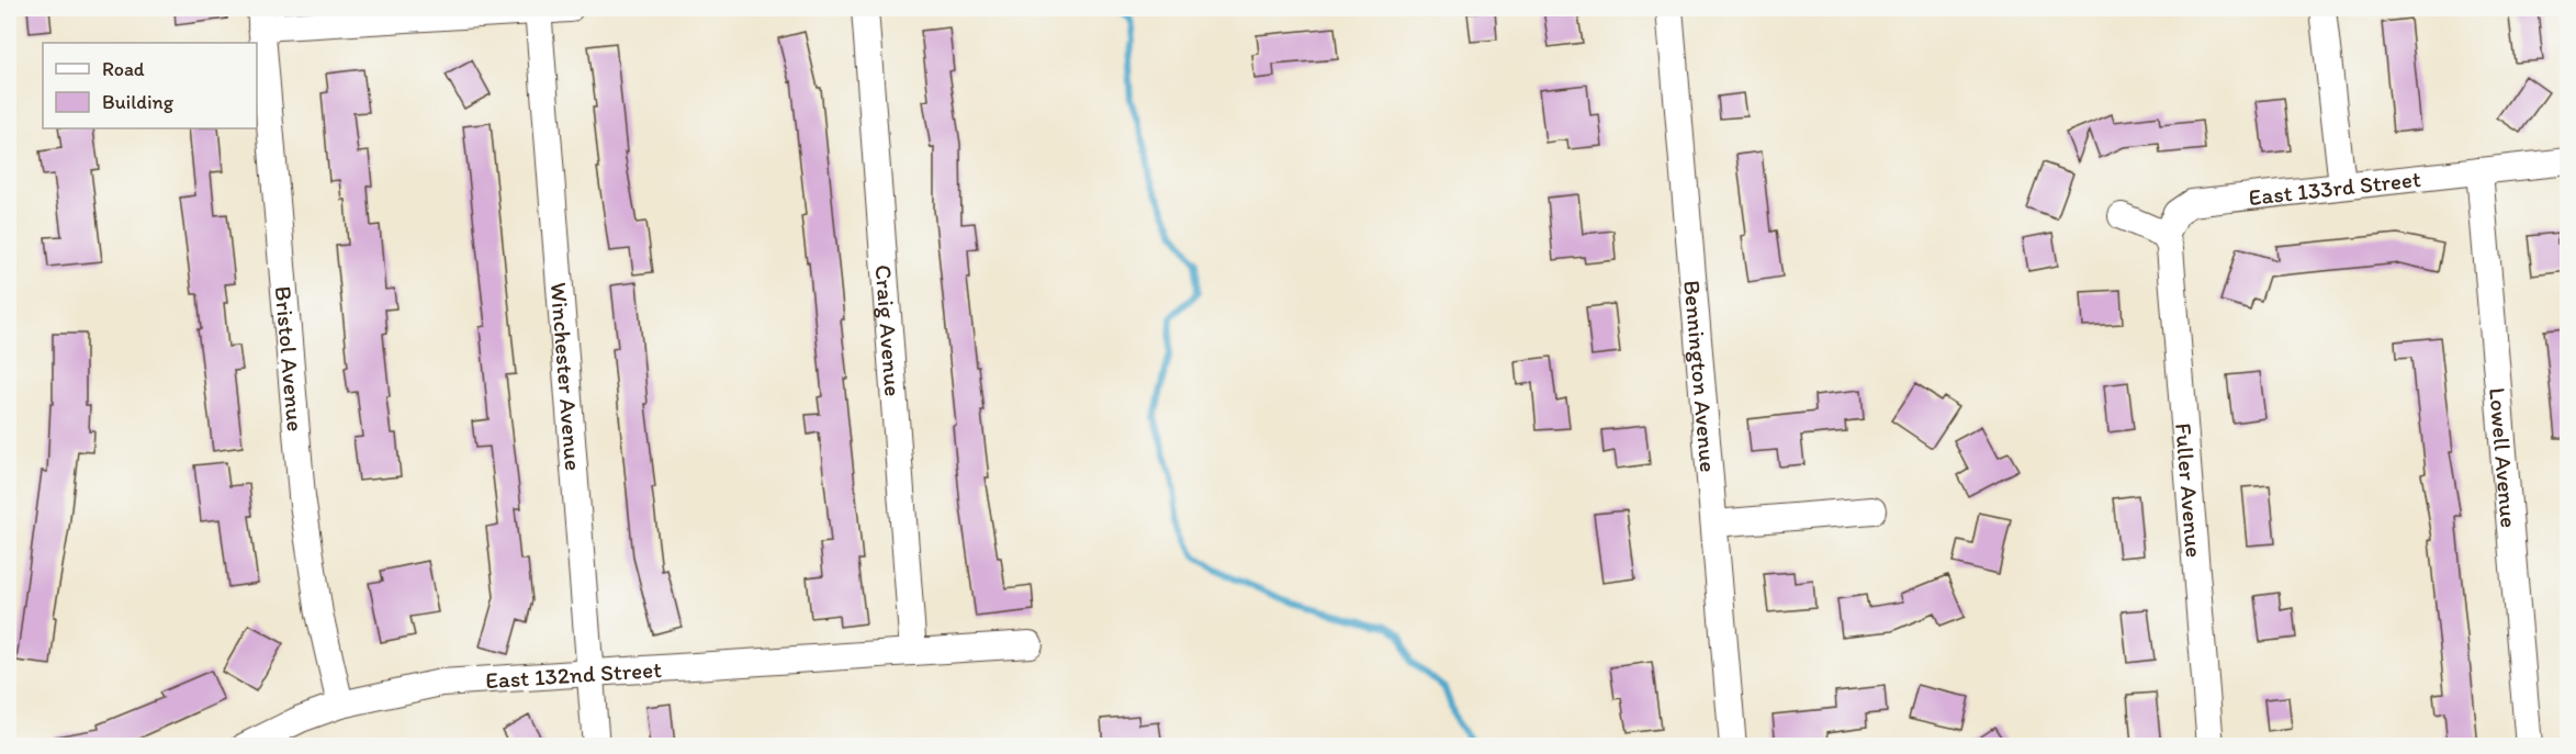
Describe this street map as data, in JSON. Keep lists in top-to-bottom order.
{
  "streets": {
    "street": [
      "East 133rd Street",
      "Craig Avenue",
      "Bristol Avenue",
      "Bennington Avenue",
      "Winchester Avenue",
      "Lowell Avenue",
      "Fuller Avenue",
      "East 132nd Street"
    ]
  },
  "crossings": [
    ["East 133rd Street", "Lowell Avenue"],
    ["East 133rd Street", "Fuller Avenue"],
    ["Craig Avenue", "East 132nd Street"],
    ["Bristol Avenue", "East 132nd Street"],
    ["Winchester Avenue", "East 132nd Street"]
  ],
  "legend": ["Road", "Building"]
}
